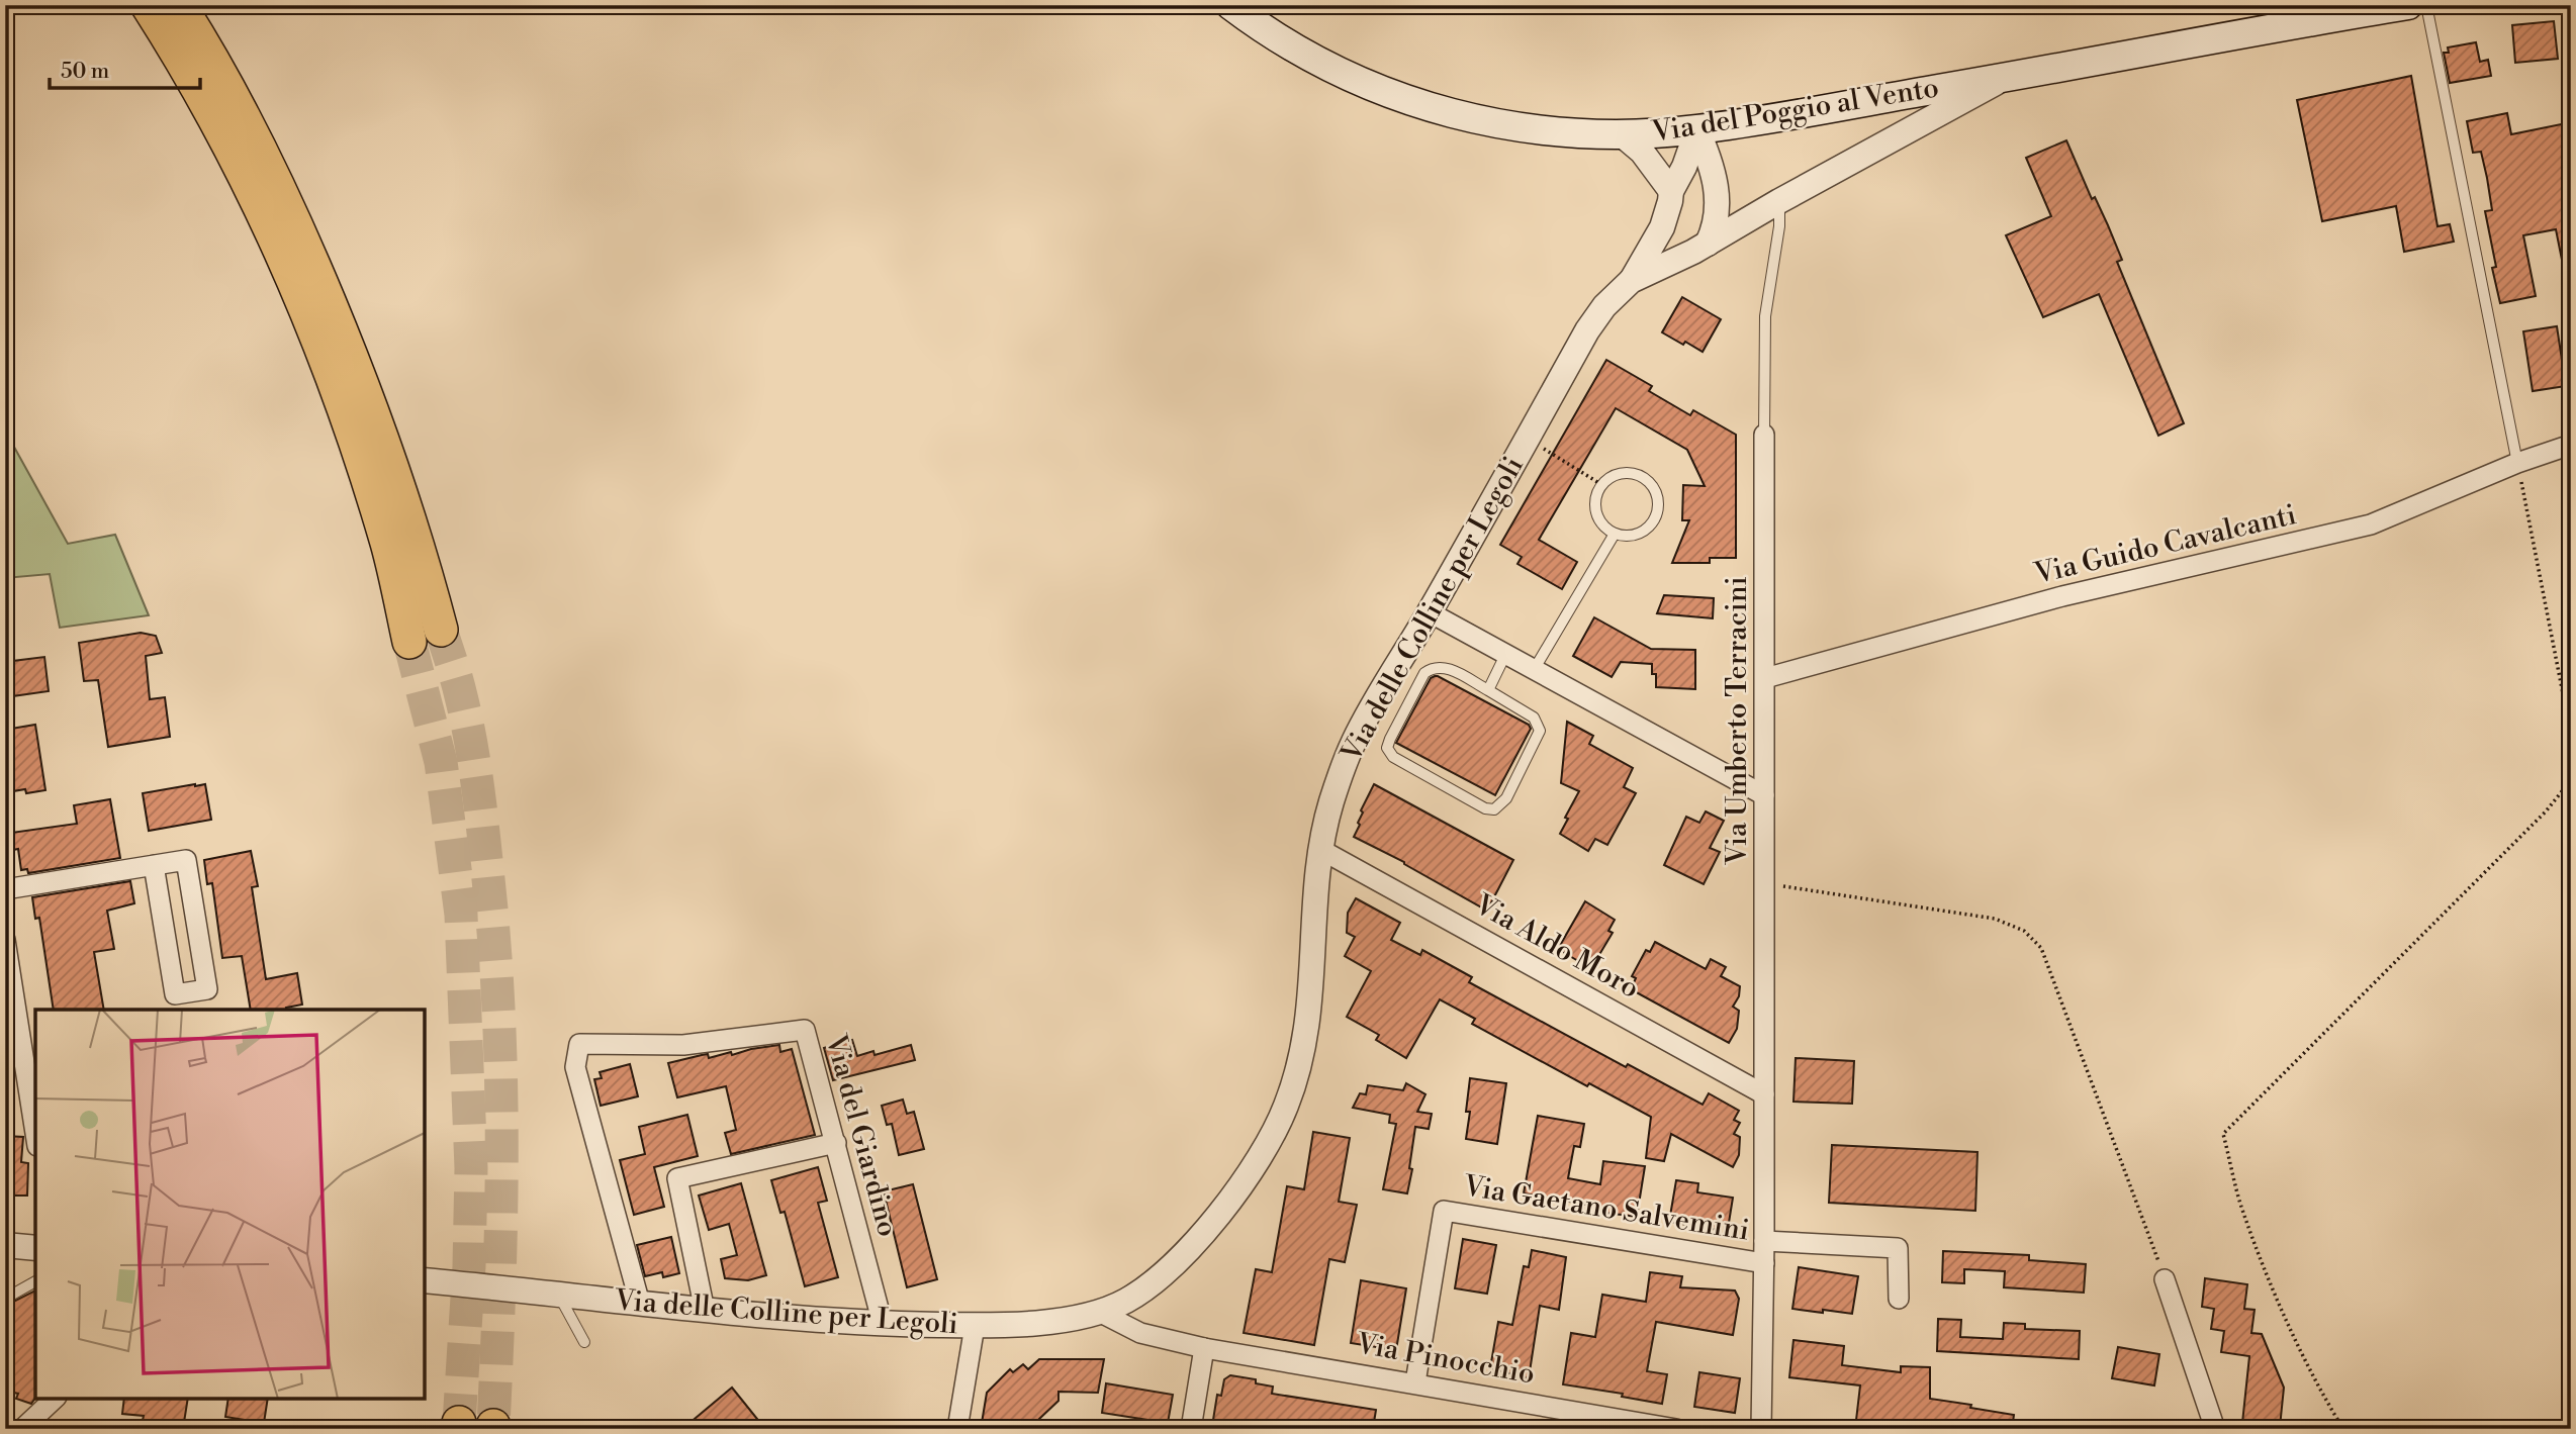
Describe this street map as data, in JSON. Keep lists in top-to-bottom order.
{
  "streets": {
    "main road": ["Via del Poggio al Vento"],
    "street": [
      "Via Guido Cavalcanti",
      "Via delle Colline per Legoli",
      "Via Umberto Terracini",
      "Via Aldo Moro",
      "Via del Giardino",
      "Via Gaetano Salvemini",
      "Via Pinocchio"
    ]
  },
  "crossings": [
    ["Via Guido Cavalcanti", "Via Umberto Terracini"],
    ["Via delle Colline per Legoli", "Via Aldo Moro"],
    ["Via delle Colline per Legoli", "Via del Giardino"],
    ["Via delle Colline per Legoli", "Via Pinocchio"],
    ["Via Umberto Terracini", "Via Aldo Moro"],
    ["Via Umberto Terracini", "Via Gaetano Salvemini"],
    ["Via Gaetano Salvemini", "Via Pinocchio"]
  ],
  "scale_bar": "50 m"
}
